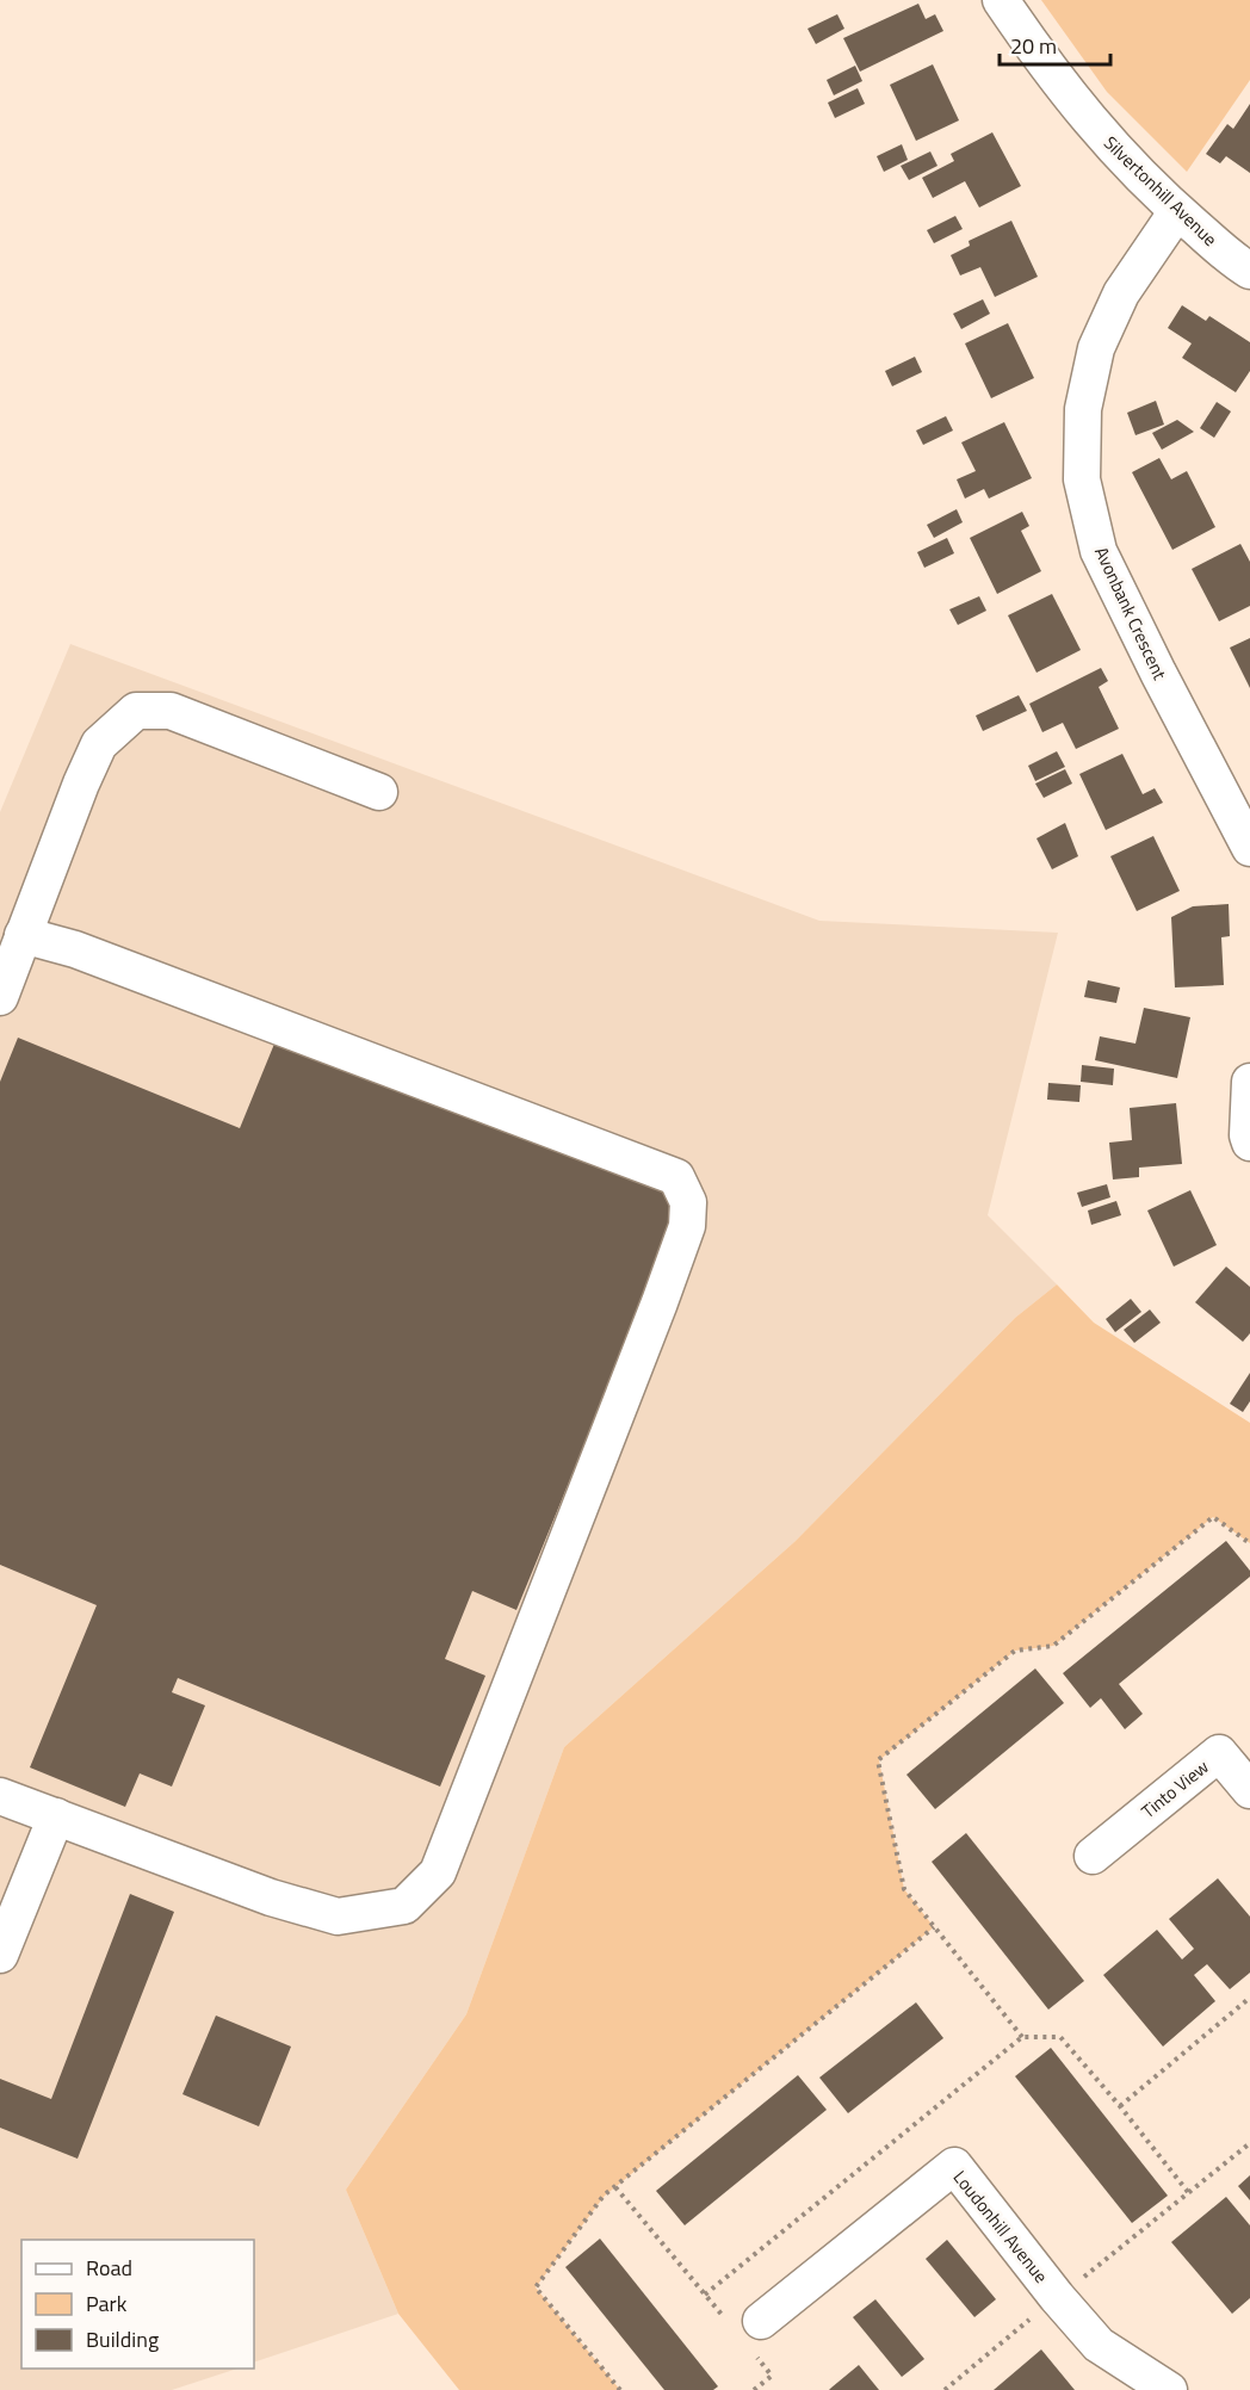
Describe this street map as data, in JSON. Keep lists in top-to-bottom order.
{
  "streets": {
    "street": [
      "Silvertonhill Avenue",
      "Avonbank Crescent",
      "Tinto View",
      "Loudonhill Avenue"
    ]
  },
  "crossings": [
    ["Silvertonhill Avenue", "Avonbank Crescent"]
  ],
  "legend": ["Road", "Park", "Building"],
  "scale_bar": "20 m"
}
